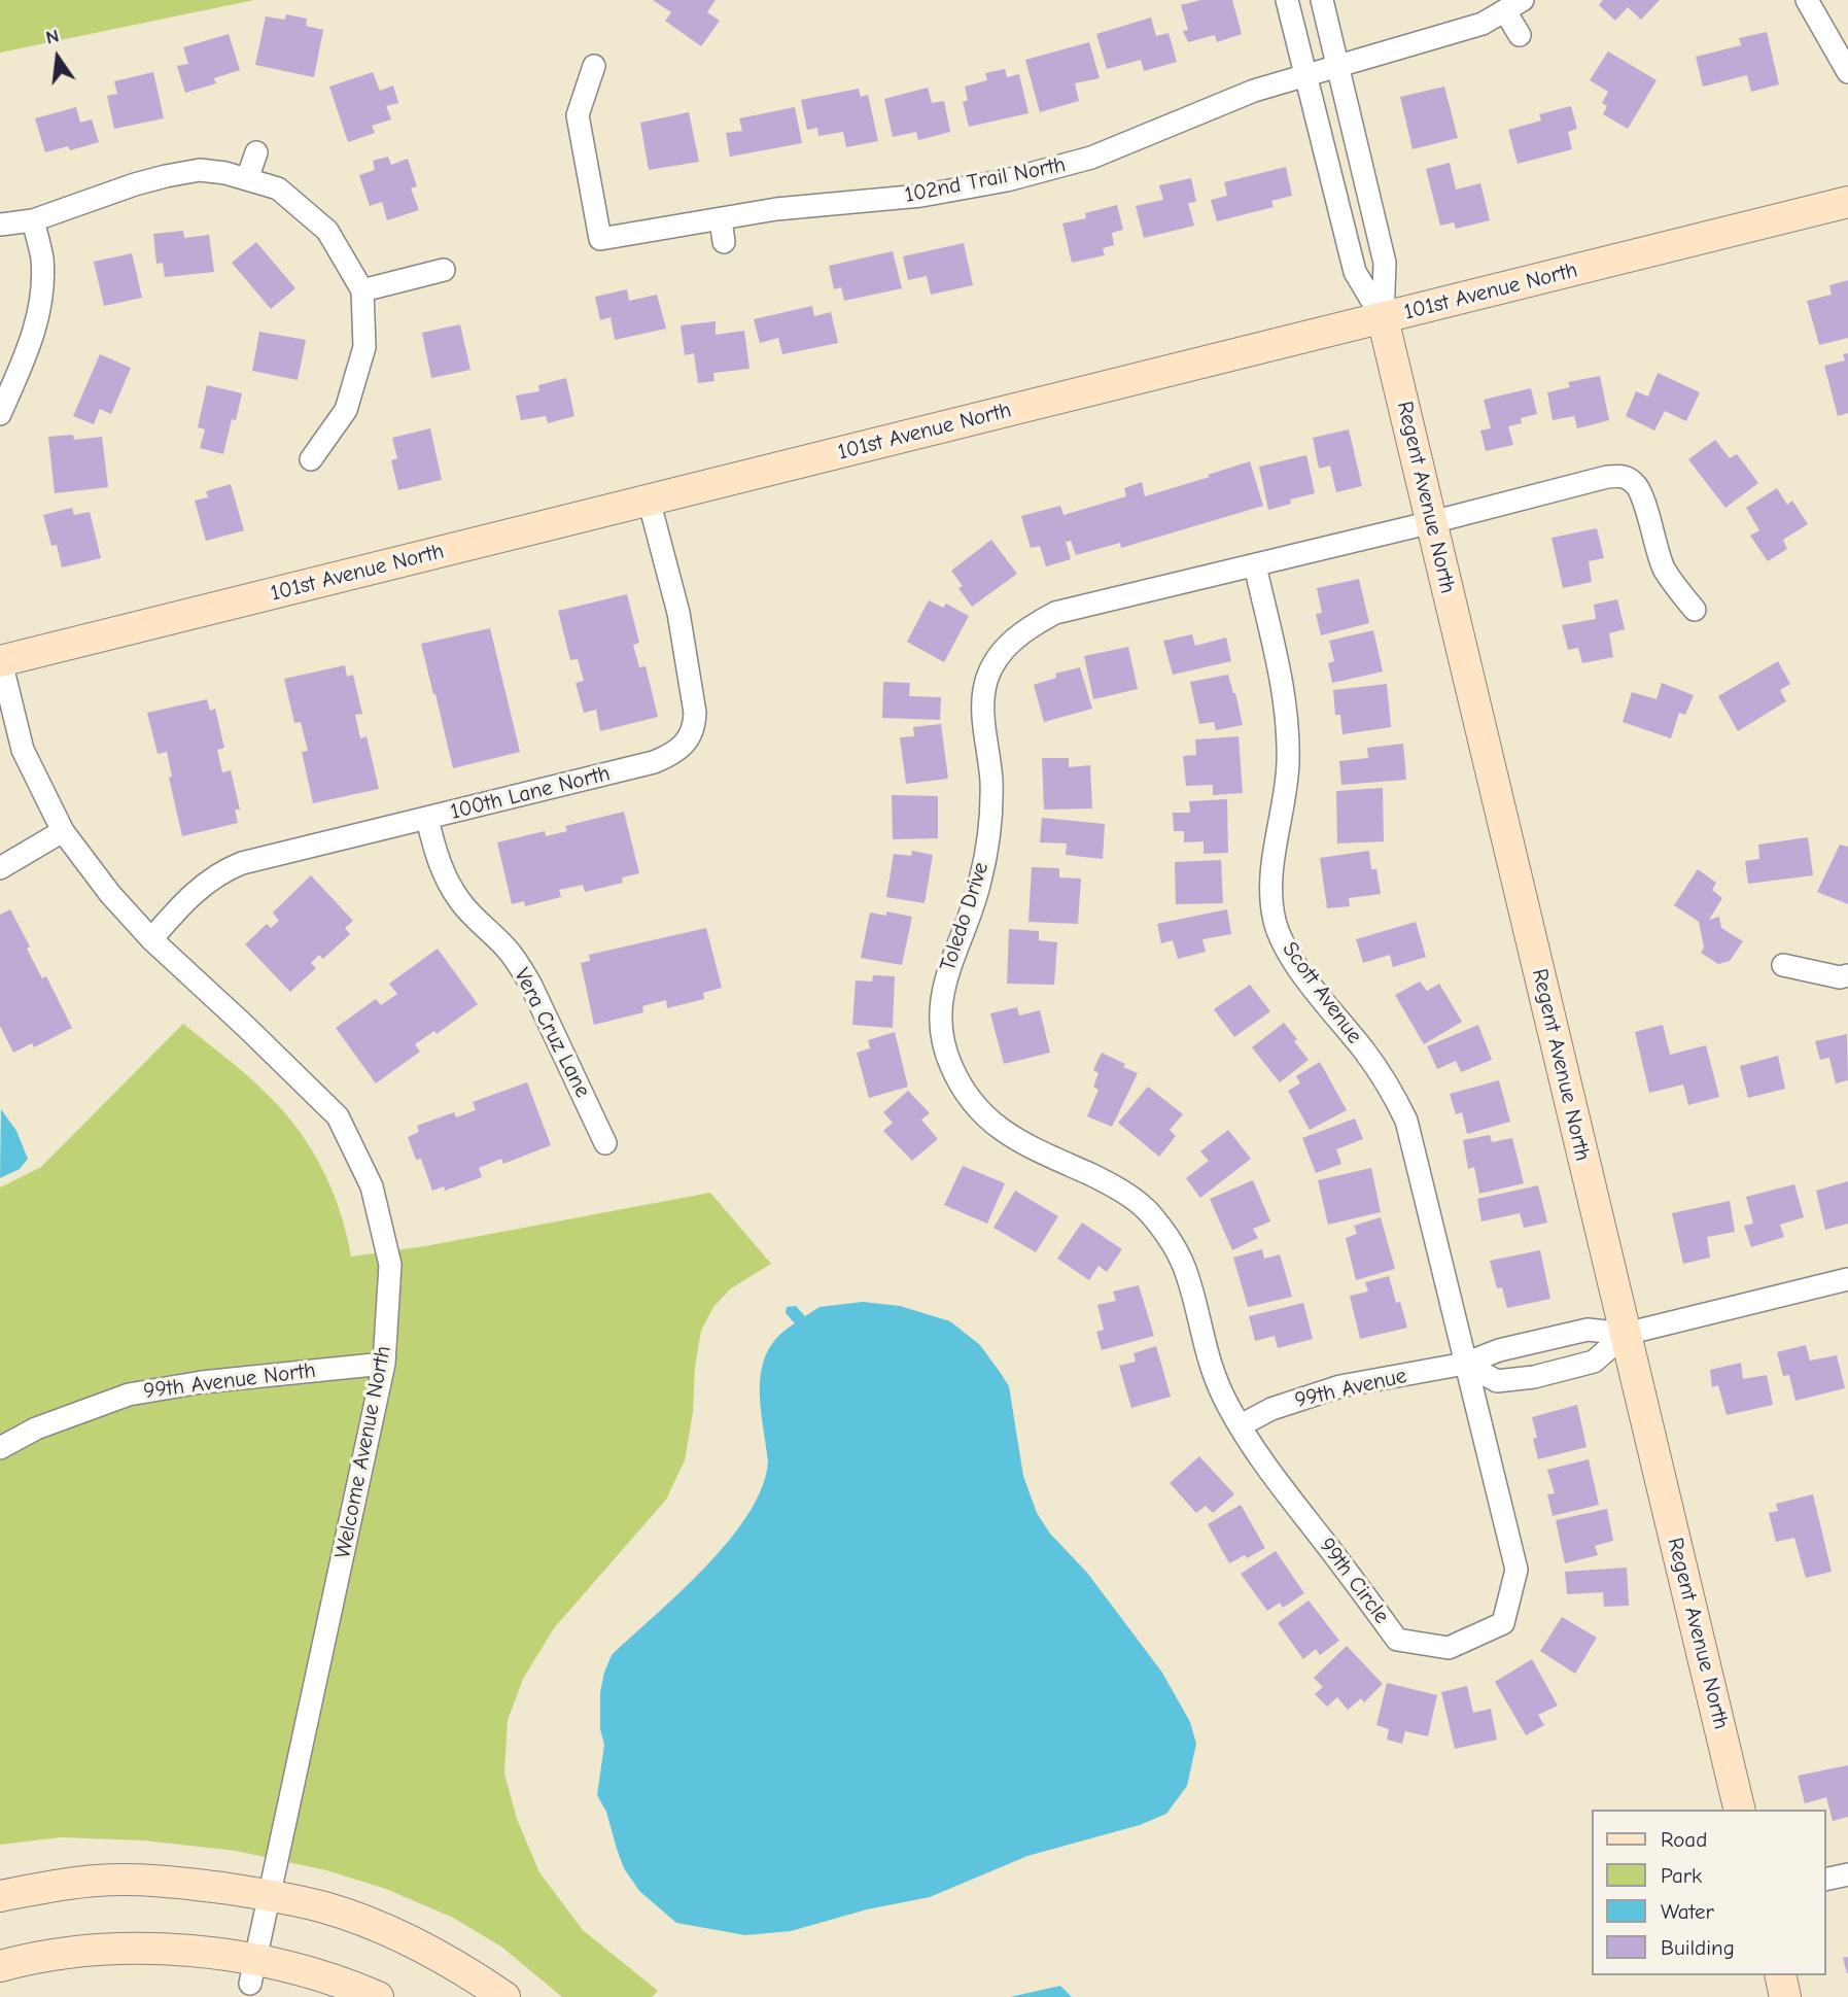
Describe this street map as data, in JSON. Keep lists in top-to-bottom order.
{
  "streets": {
    "street": [
      "102nd Trail North",
      "101st Avenue North",
      "Regent Avenue North",
      "100th Lane North",
      "Toledo Drive",
      "Scott Avenue",
      "Vera Cruz Lane",
      "99th Avenue North",
      "99th Avenue",
      "Welcome Avenue North",
      "99th Circle"
    ]
  },
  "crossings": [
    ["102nd Trail North", "Regent Avenue North"],
    ["101st Avenue North", "Regent Avenue North"],
    ["101st Avenue North", "100th Lane North"],
    ["101st Avenue North", "Welcome Avenue North"],
    ["Regent Avenue North", "Toledo Drive"],
    ["Regent Avenue North", "99th Avenue"],
    ["100th Lane North", "Vera Cruz Lane"],
    ["100th Lane North", "Welcome Avenue North"],
    ["Toledo Drive", "Scott Avenue"],
    ["Toledo Drive", "99th Avenue"],
    ["Toledo Drive", "99th Circle"],
    ["Scott Avenue", "99th Avenue"],
    ["Scott Avenue", "99th Circle"],
    ["99th Avenue North", "Welcome Avenue North"],
    ["99th Avenue", "99th Circle"]
  ],
  "legend": [
    "Road",
    "Park",
    "Water",
    "Building"
  ],
  "north": "top"
}
